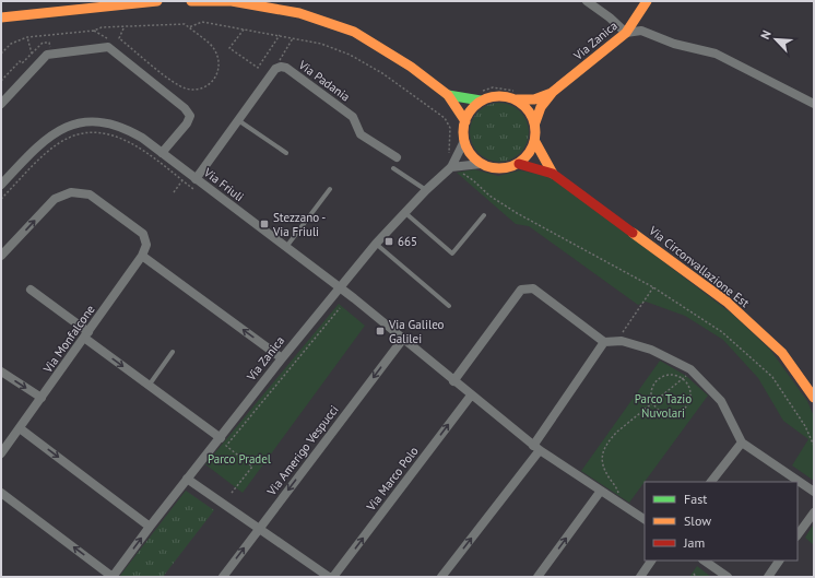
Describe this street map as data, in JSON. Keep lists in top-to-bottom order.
{
  "streets": {
    "main road": ["Via Zanica", "Via Circonvallazione Est"],
    "street": [
      "Via Padania",
      "Via Friuli",
      "Via Monfalcone",
      "Via Amerigo Vespucci",
      "Via Marco Polo"
    ]
  },
  "crossings": [
    ["Via Zanica", "Via Friuli"],
    ["Via Zanica", "Via Circonvallazione Est"],
    ["Via Padania", "Via Friuli"]
  ],
  "one_way": ["Via Marco Polo"],
  "parks": ["Parco Tazio Nuvolari", "Parco Pradel"],
  "places": {
    "transit": ["Stezzano - Via Friuli", "665", "Via Galileo Galilei"]
  },
  "legend": ["Fast", "Slow", "Jam"],
  "north": "top left"
}
